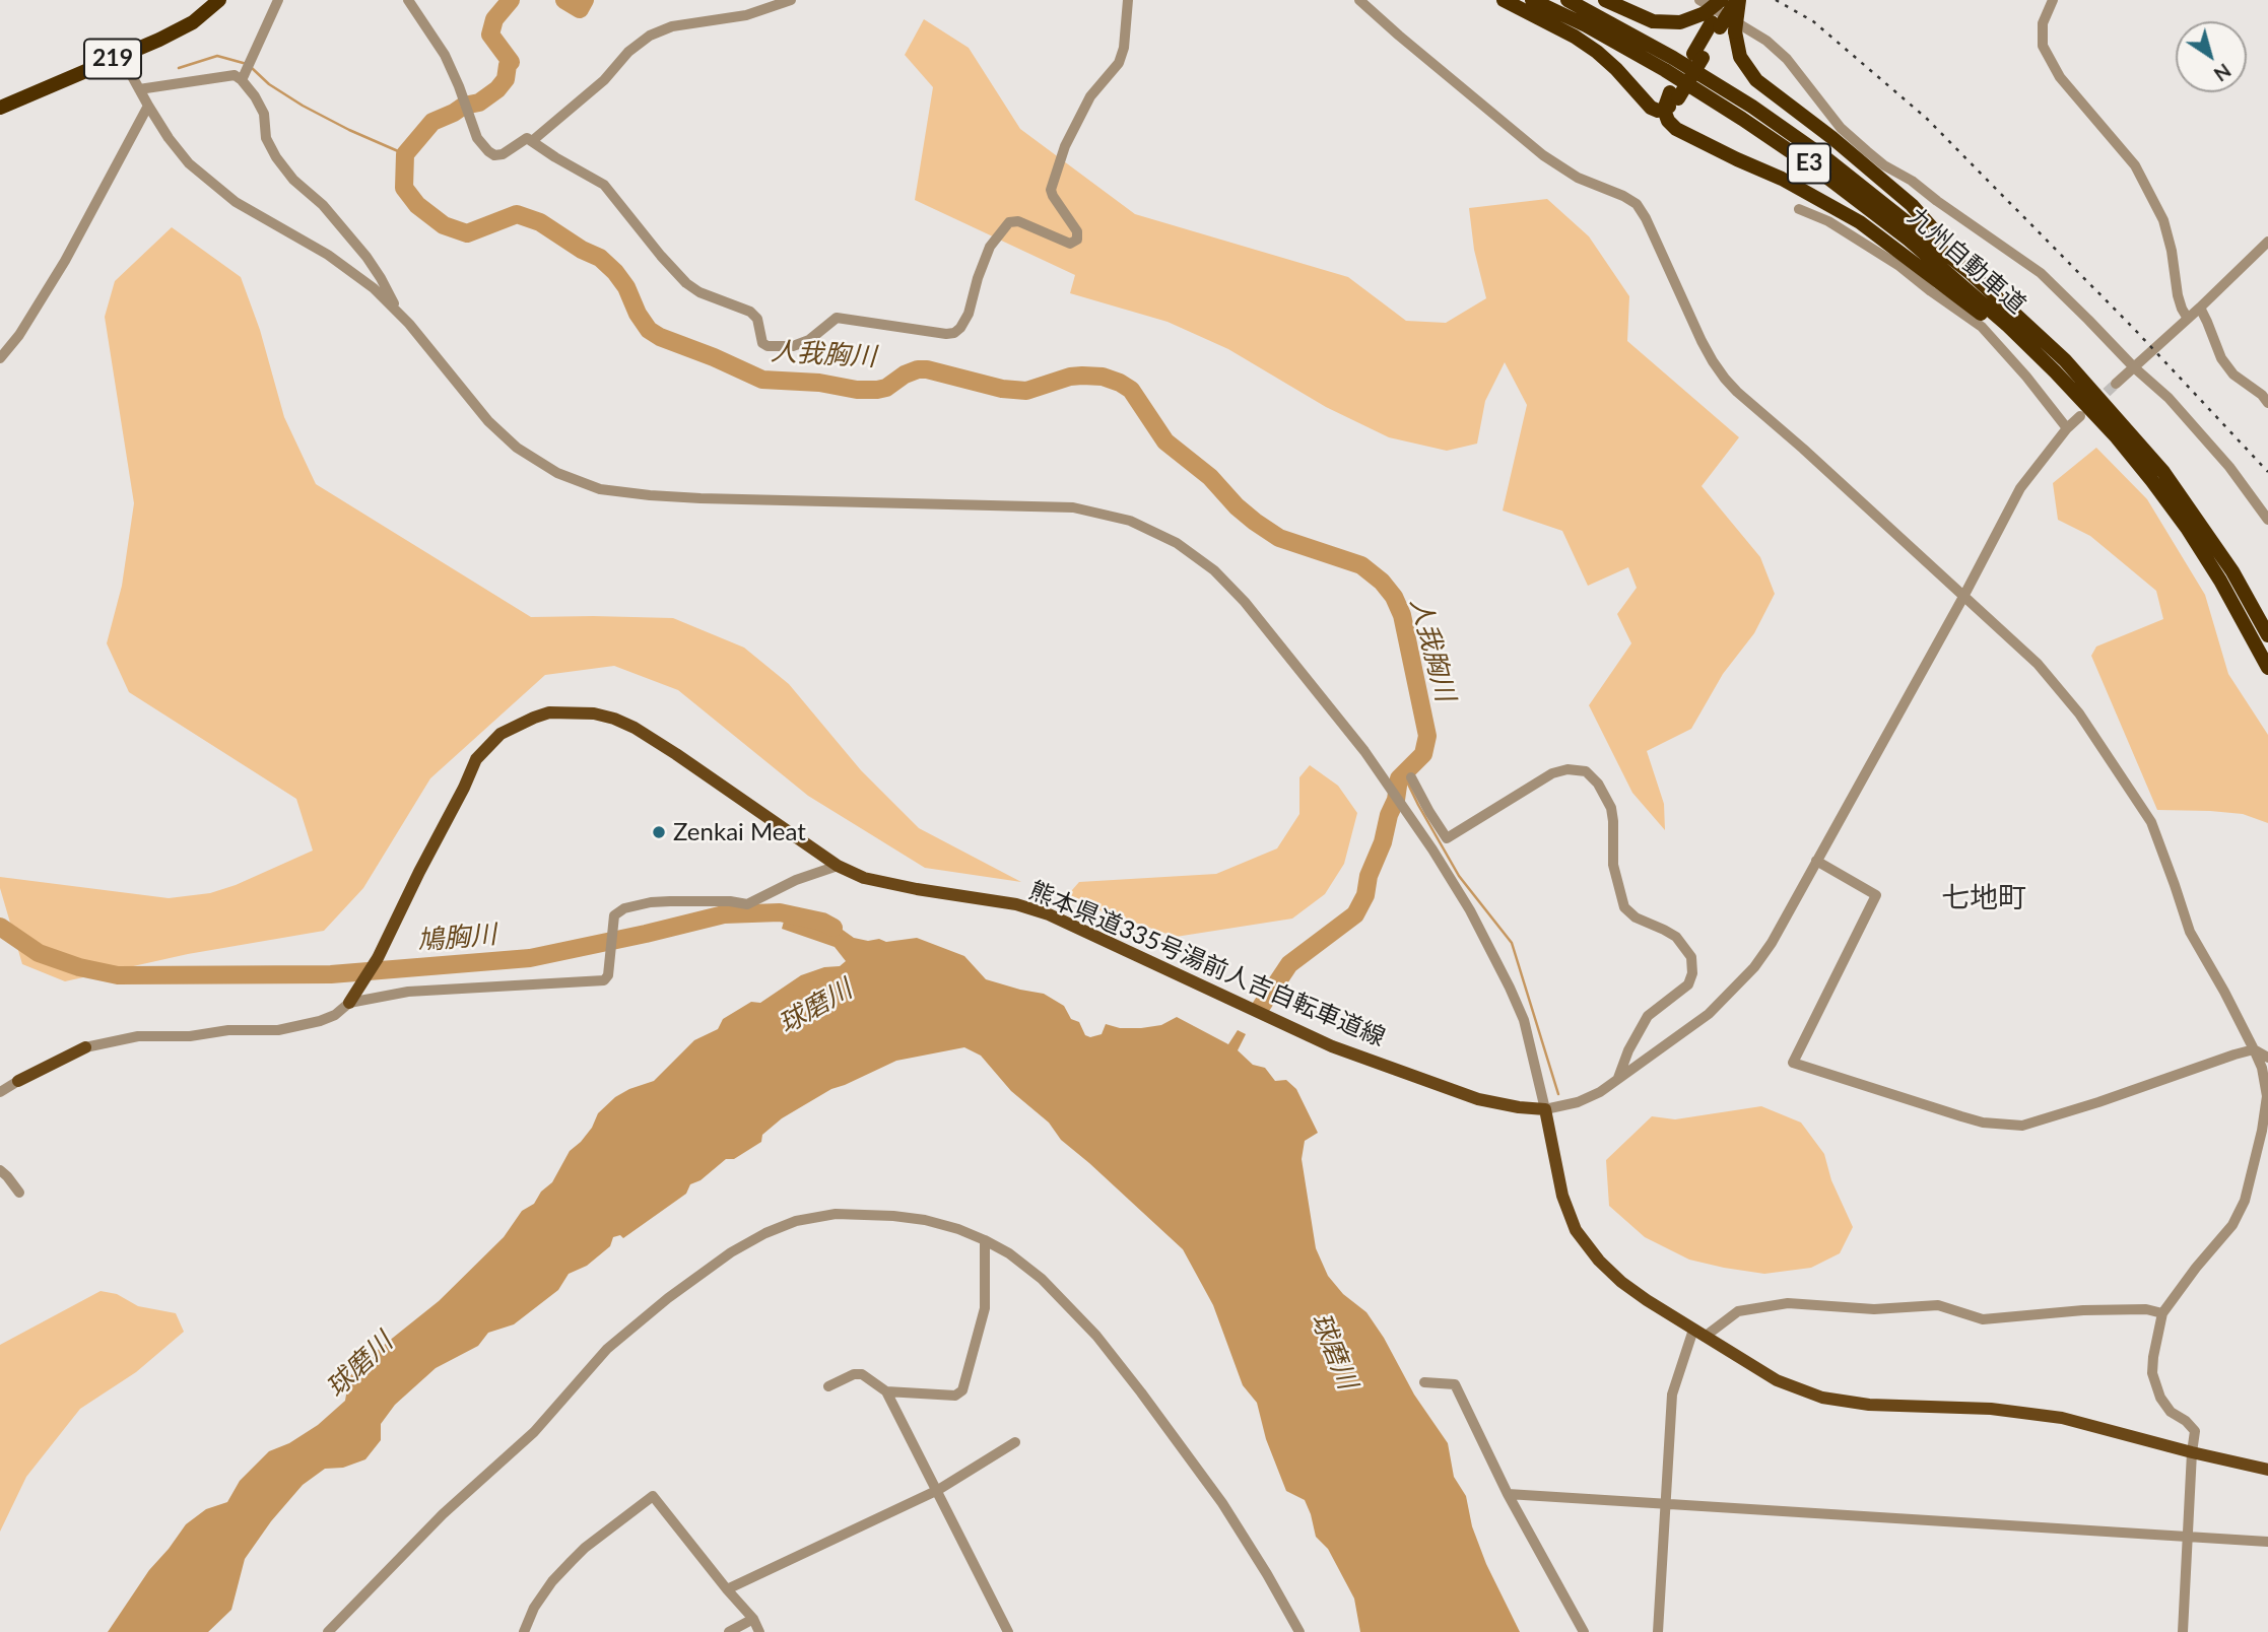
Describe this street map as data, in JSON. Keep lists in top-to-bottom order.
{
  "streets": {
    "highway": ["219", "E3", "九州自動車道"],
    "main road": ["熊本県道335号湯前人吉自転車道線"]
  },
  "districts": ["七地町"],
  "water": ["人我胸川", "鳩胸川", "球磨川"],
  "places": ["Zenkai Meat"],
  "north": "bottom right"
}
